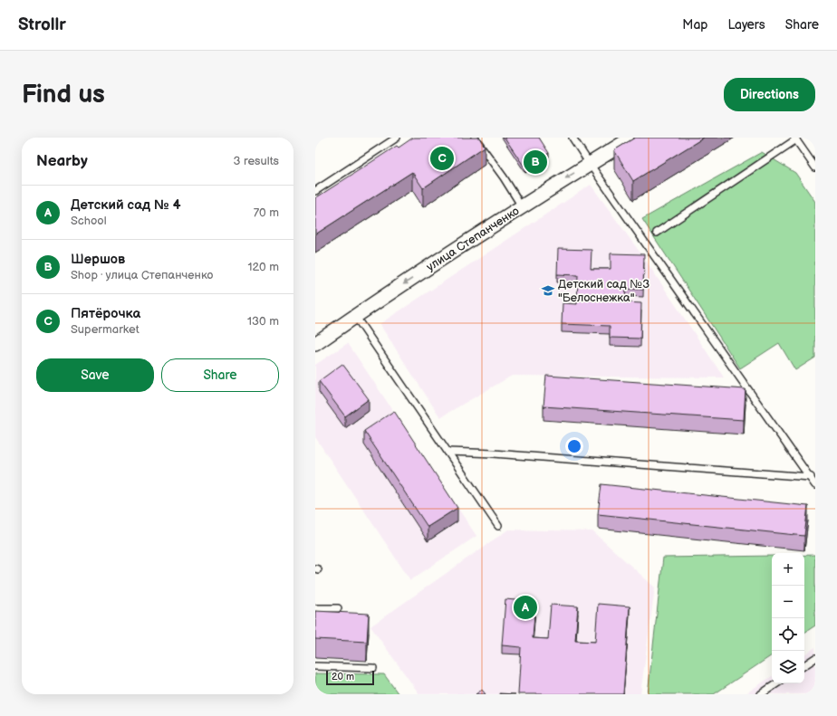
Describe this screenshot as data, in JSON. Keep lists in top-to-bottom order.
{
  "streets": {
    "street": ["улица Степанченко"]
  },
  "one_way": ["улица Степанченко"],
  "places": {
    "school or university": ["Детский сад №3 \"Белоснежка\""]
  },
  "scale_bar": "20 m",
  "page": {
    "header": "Strollr",
    "nav": ["Map", "Layers", "Share"],
    "buttons": [
      "Directions",
      ["Save", "Share"]
    ],
    "title": "Find us",
    "heading": ["Nearby", "3 results"],
    "pins": ["C", "B", "A"],
    "list": [
      {
        "mark": "A",
        "name": "Детский сад № 4",
        "note": "School",
        "value": "70 m"
      },
      {
        "mark": "B",
        "name": "Шершов",
        "note": "Shop · улица Степанченко",
        "value": "120 m"
      },
      {
        "mark": "C",
        "name": "Пятёрочка",
        "note": "Supermarket",
        "value": "130 m"
      }
    ],
    "map_buttons": ["+", "−"],
    "scale": "20 m"
  }
}
